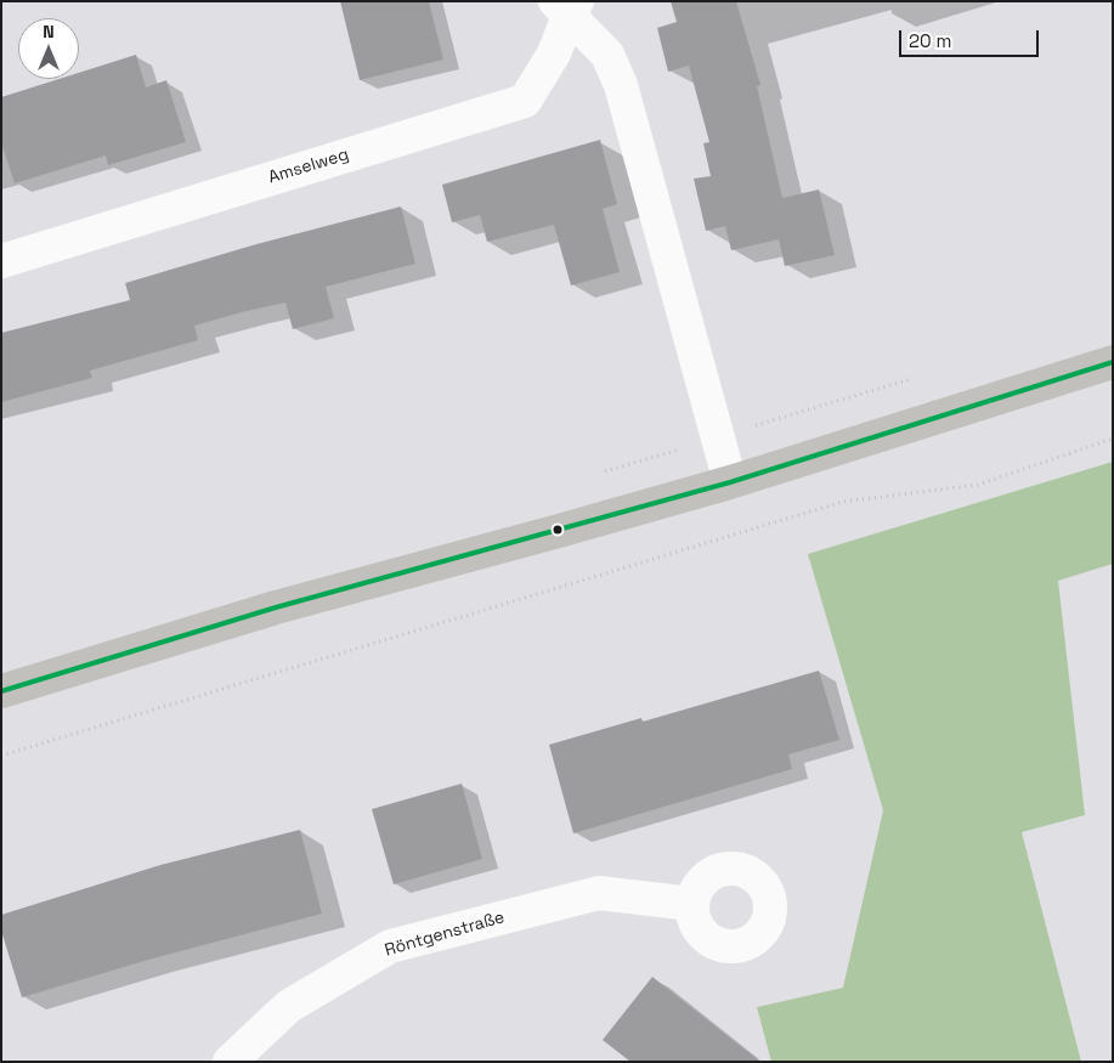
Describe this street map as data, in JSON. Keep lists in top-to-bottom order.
{
  "streets": {
    "street": ["Amselweg", "Röntgenstraße"]
  },
  "scale_bar": "20 m",
  "north": "top"
}
